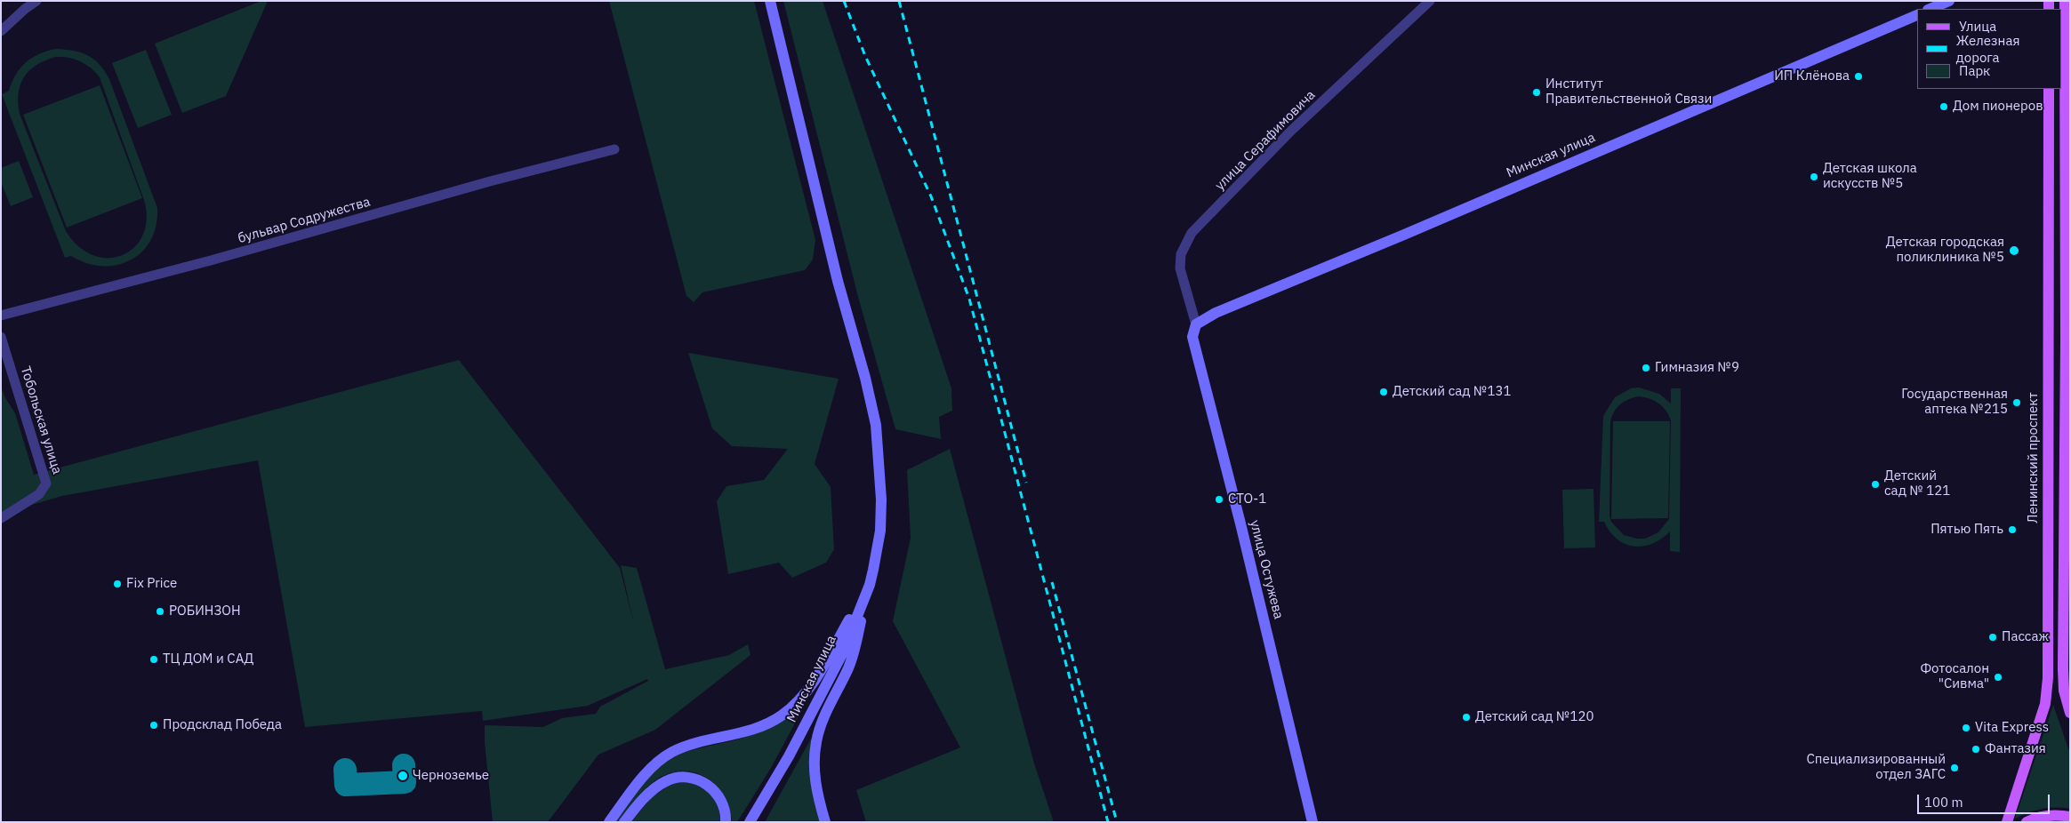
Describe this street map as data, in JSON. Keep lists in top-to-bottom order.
{
  "streets": {
    "main road": ["Ленинский проспект"],
    "street": [
      "улица Серафимовича",
      "Минская улица",
      "бульвар Содружества",
      "Тобольская улица",
      "улица Остужева"
    ]
  },
  "crossings": [
    ["улица Серафимовича", "Минская улица"],
    ["улица Серафимовича", "улица Остужева"],
    ["Минская улица", "улица Остужева"]
  ],
  "places": [
    "ИП Клёнова",
    "Институт Правительственной Связи",
    "Дом пионеров",
    "Детская школа искусств №5",
    "Детская городская поликлиника №5",
    "Гимназия №9",
    "Детский сад №131",
    "Государственная аптека №215",
    "Детский сад № 121",
    "СТО-1",
    "Пятью Пять",
    "Fix Price",
    "РОБИНЗОН",
    "Пассаж",
    "ТЦ ДОМ и САД",
    "Фотосалон \"Сивма\"",
    "Детский сад №120",
    "Продсклад Победа",
    "Vita Express",
    "Фантазия",
    "Специализированный отдел ЗАГС",
    "Черноземье"
  ],
  "legend": ["Улица", "Железная дорога", "Парк"],
  "scale_bar": "100 m"
}
